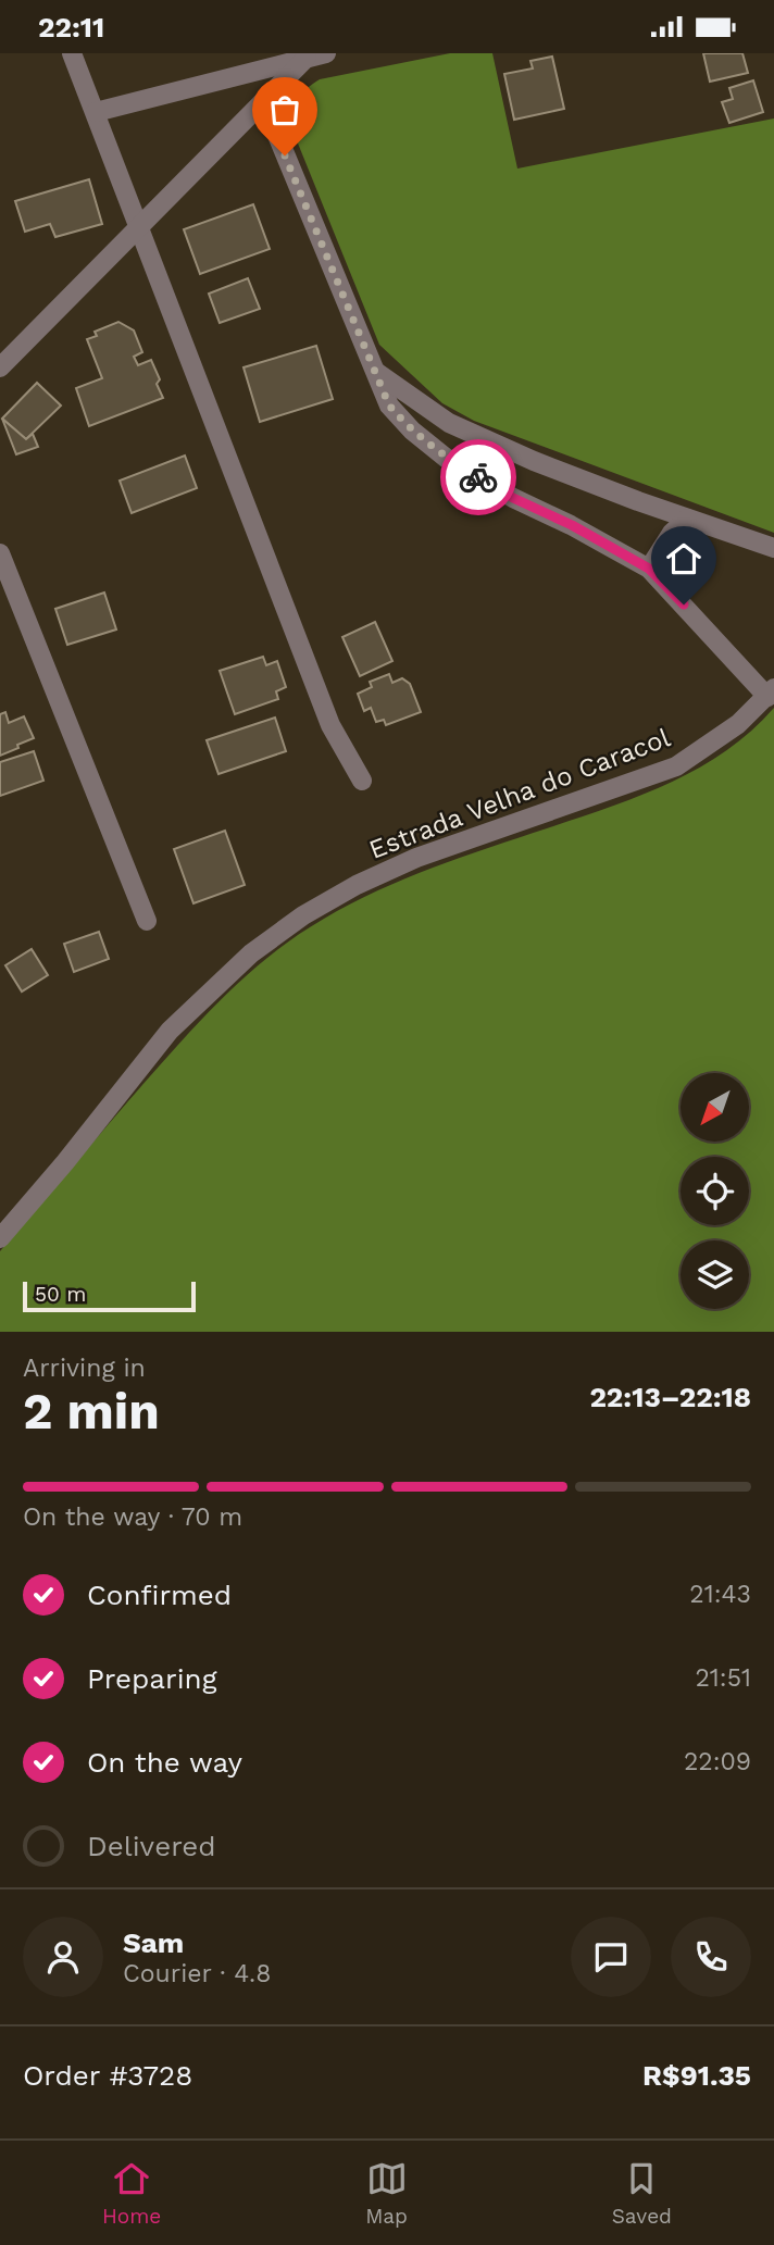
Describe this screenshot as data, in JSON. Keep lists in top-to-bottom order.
{
  "streets": {
    "street": ["Estrada Velha do Caracol"]
  },
  "scale_bar": "50 m",
  "north": "bottom left",
  "page": {
    "status": "22:11",
    "scale": "50 m",
    "heading": ["2 min", "Arriving in", "22:13–22:18"],
    "panel": [
      "Sam",
      "Courier · 4.8",
      "Order #3728",
      "R$91.35"
    ],
    "bar": "On the way · 70 m",
    "list": [
      ["Confirmed", "21:43"],
      ["Preparing", "21:51"],
      ["On the way", "22:09"],
      "Delivered"
    ],
    "tabs": ["Home", "Map", "Saved"]
  }
}
